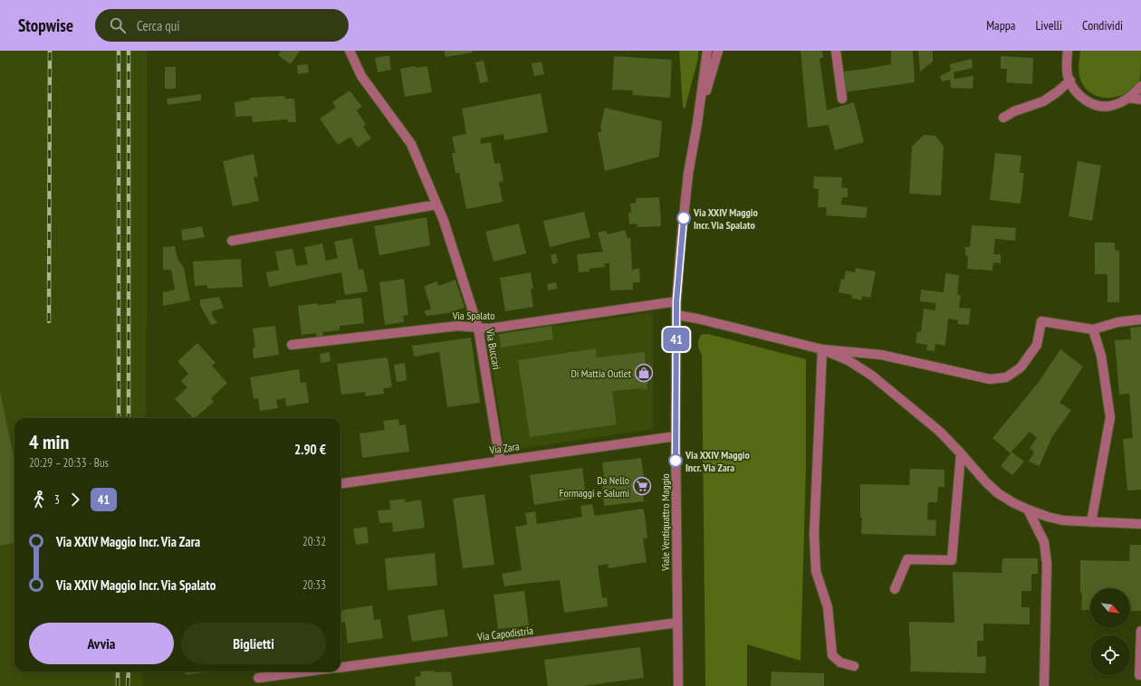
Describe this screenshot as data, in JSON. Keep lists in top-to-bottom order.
{
  "streets": {
    "street": [
      "Via Spalato",
      "Via Buccari",
      "Via Zara",
      "Viale Ventiquattro Maggio",
      "Via Capodistria"
    ]
  },
  "crossings": [
    ["Via Spalato", "Via Buccari"],
    ["Via Spalato", "Viale Ventiquattro Maggio"],
    ["Via Buccari", "Via Zara"],
    ["Via Zara", "Viale Ventiquattro Maggio"],
    ["Viale Ventiquattro Maggio", "Via Capodistria"]
  ],
  "places": {
    "other": ["Via XXIV Maggio Incr. Via Spalato", "Via XXIV Maggio Incr. Via Zara"],
    "shop": ["Di Mattia Outlet"],
    "supermarket": ["Da Nello Formaggi e Salumi"]
  },
  "lines": ["bus line 41"],
  "north": "bottom right",
  "page": {
    "header": "Stopwise",
    "search": "Cerca qui",
    "nav": ["Mappa", "Livelli", "Condividi"],
    "on_map": "41",
    "heading": ["4 min", "20:29 – 20:33 · Bus", "2.90 €"],
    "legs": ["3", "41"],
    "list": [
      {
        "name": "Via XXIV Maggio Incr. Via Zara",
        "value": "20:32"
      },
      {
        "name": "Via XXIV Maggio Incr. Via Spalato",
        "value": "20:33"
      }
    ],
    "buttons": ["Avvia", "Biglietti"]
  }
}
